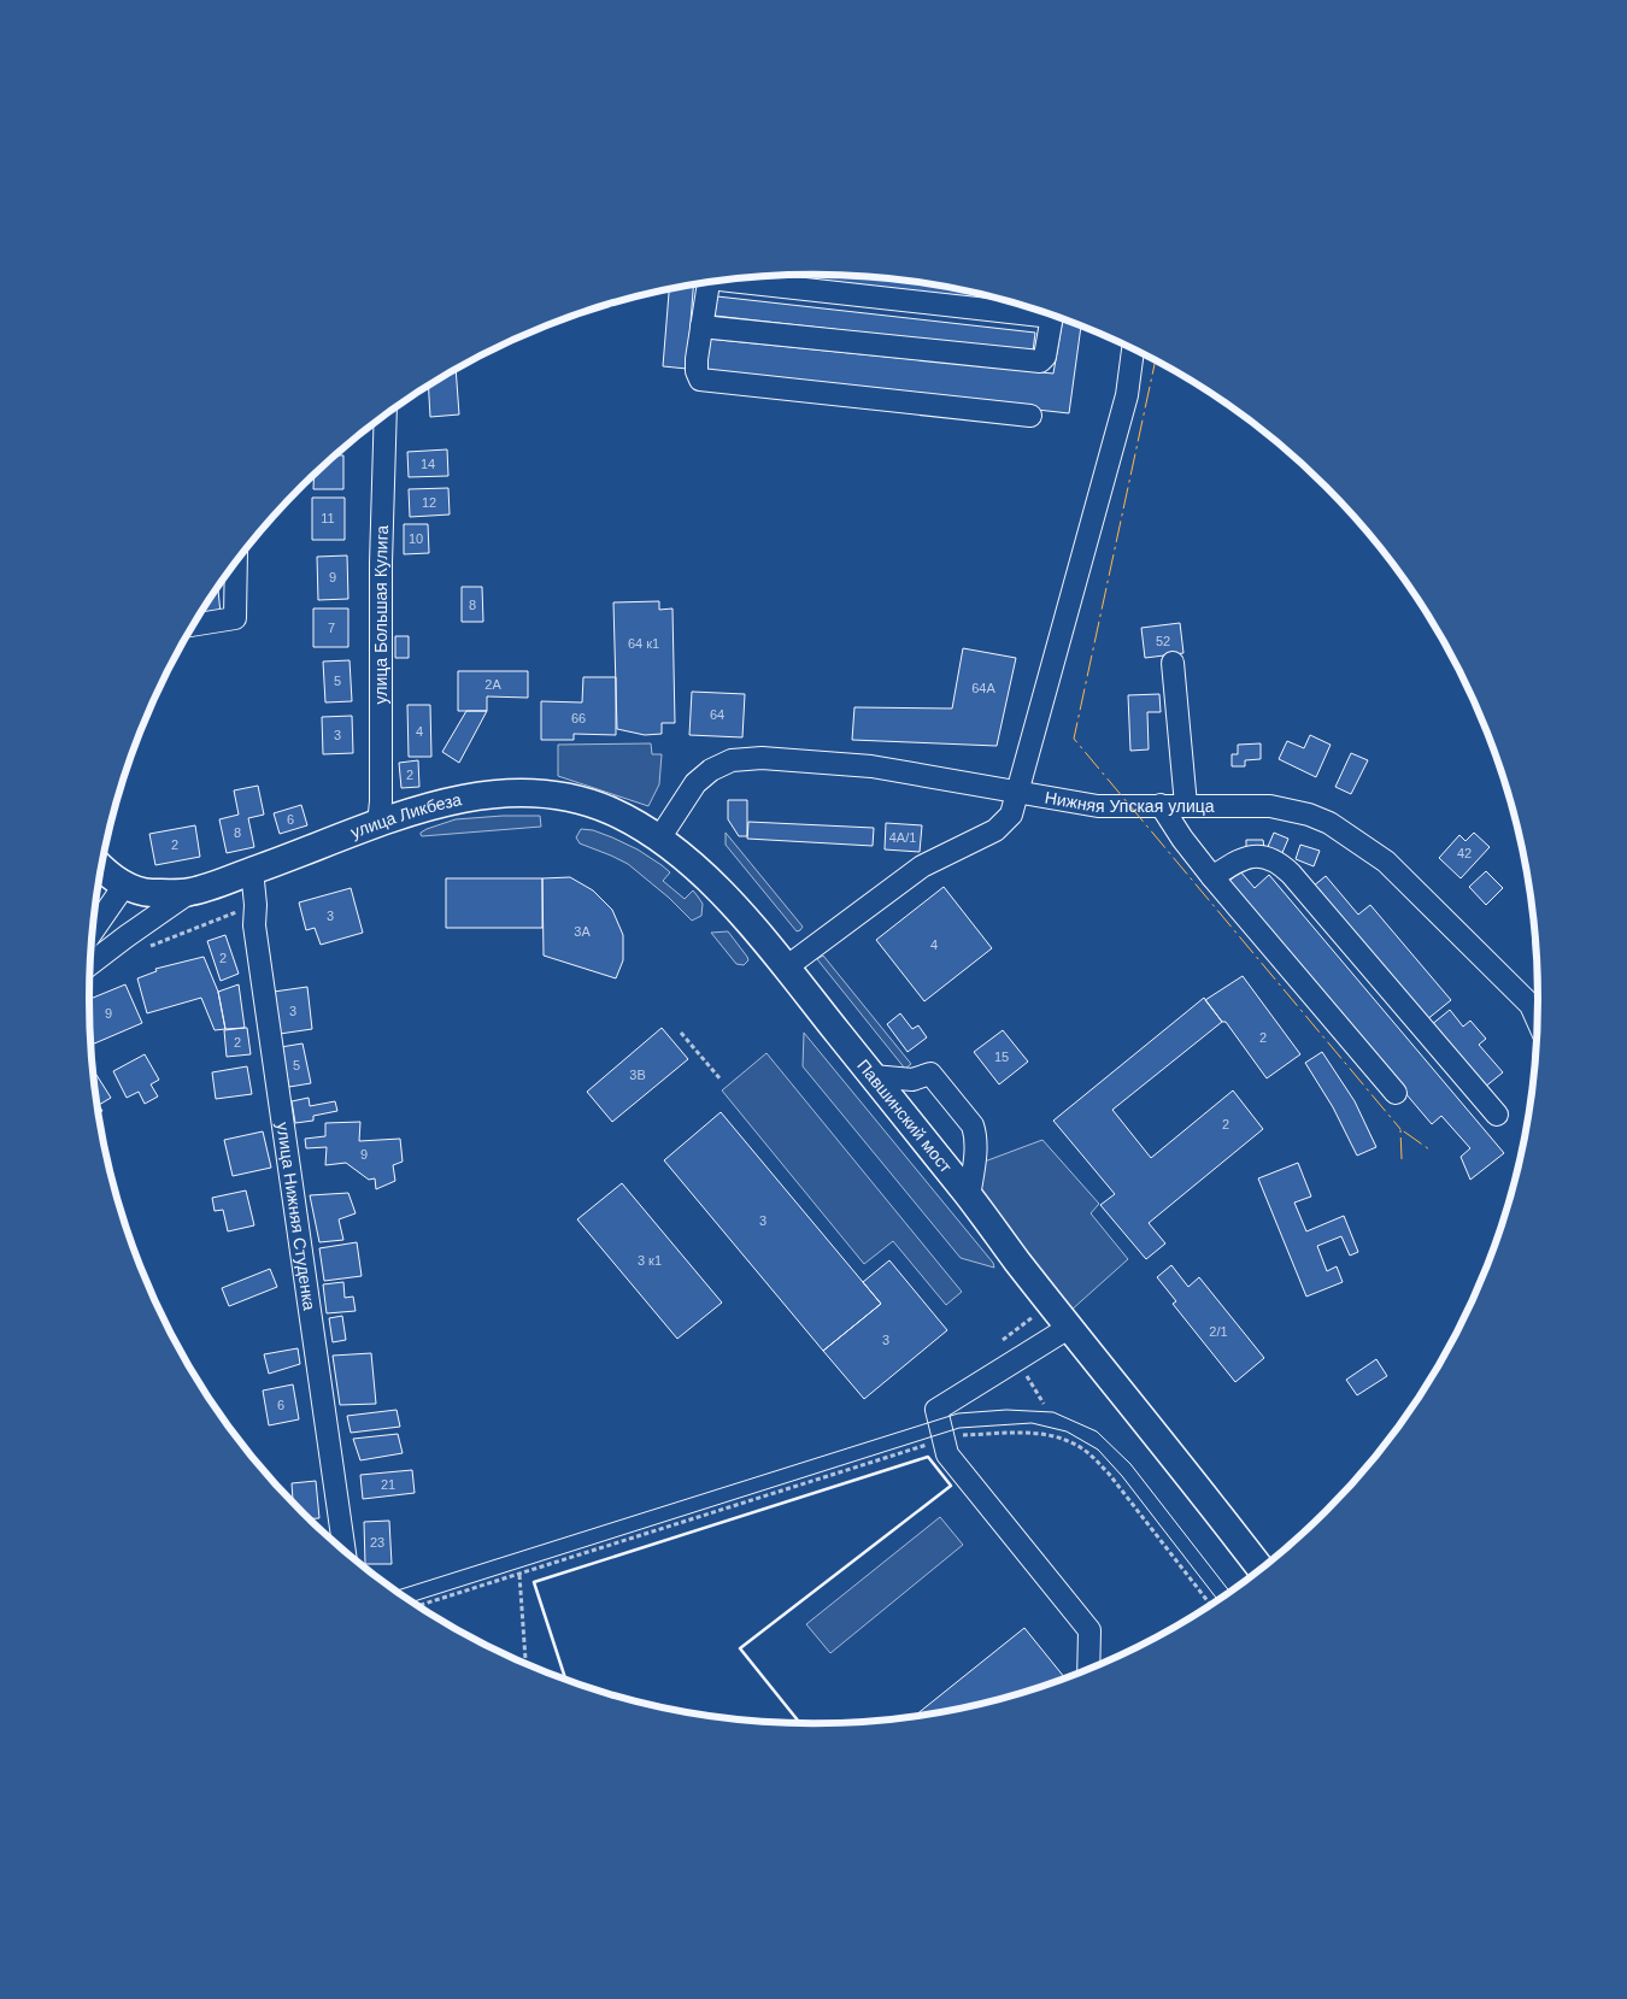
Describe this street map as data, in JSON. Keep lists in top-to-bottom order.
{
  "streets": {
    "main road": ["улица Ликбеза", "Павшинский мост"],
    "street": ["улица Большая Кулига", "Нижняя Упская улица", "улица Нижняя Cтуденкa"]
  },
  "crossings": [
    ["улица Большая Кулига", "улица Ликбеза"],
    ["Нижняя Упская улица", "улица Ликбеза"],
    ["улица Ликбеза", "Павшинский мост"],
    ["улица Ликбеза", "улица Нижняя Cтуденкa"]
  ],
  "house_numbers": [
    "14",
    "12",
    "11",
    "10",
    "9",
    "8",
    "7",
    "52",
    "64 к1",
    "5",
    "2А",
    "64А",
    "64",
    "66",
    "4",
    "3",
    "2",
    "6",
    "8",
    "4А/1",
    "2",
    "42",
    "3",
    "3А",
    "4",
    "2",
    "3",
    "9",
    "2",
    "2",
    "15",
    "5",
    "3В",
    "2",
    "9",
    "3",
    "3 к1",
    "2/1",
    "3",
    "6",
    "21",
    "23"
  ]
}
